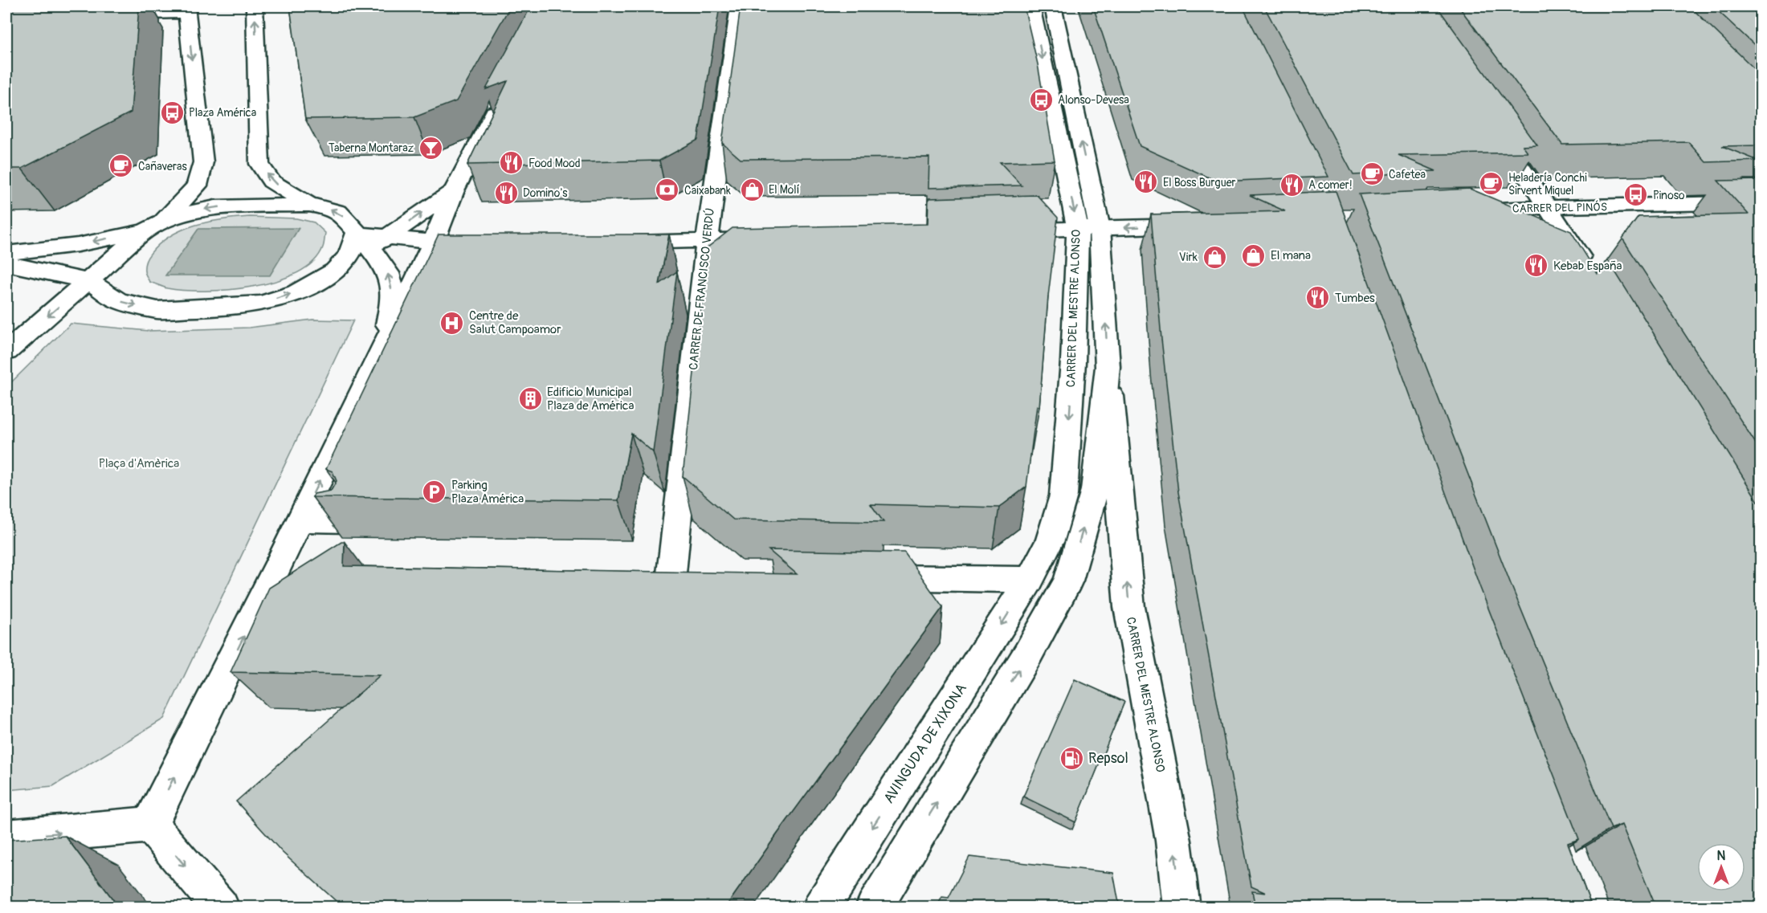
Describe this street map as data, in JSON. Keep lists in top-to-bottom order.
{
  "streets": {
    "street": [
      "CARRER DEL PINÓS",
      "CARRER DE FRANCISCO VERDÚ",
      "CARRER DEL MESTRE ALONSO",
      "AVINGUDA DE XIXONA"
    ]
  },
  "crossings": [
    ["CARRER DEL MESTRE ALONSO", "AVINGUDA DE XIXONA"]
  ],
  "one_way": ["AVINGUDA DE XIXONA"],
  "parks": ["Plaça d'Amèrica"],
  "places": {
    "bus stop": ["Alonso-Devesa", "Plaza América", "Pinoso"],
    "bar": ["Taberna Montaraz"],
    "restaurant": [
      "Food Mood",
      "El Boss Burguer",
      "A comer!",
      "Domino's",
      "Kebab España",
      "Tumbes"
    ],
    "cafe": ["Cañaveras", "Cafetea", "Heladería Conchi Sirvent Miquel"],
    "shop": ["El Molí", "El mana", "Virk"],
    "bank": ["Caixabank"],
    "hospital": ["Centre de Salut Campoamor"],
    "building": ["Edificio Municipal Plaza de América"],
    "parking": ["Parking Plaza América"],
    "fuel station": ["Repsol"]
  },
  "north": "top"
}
